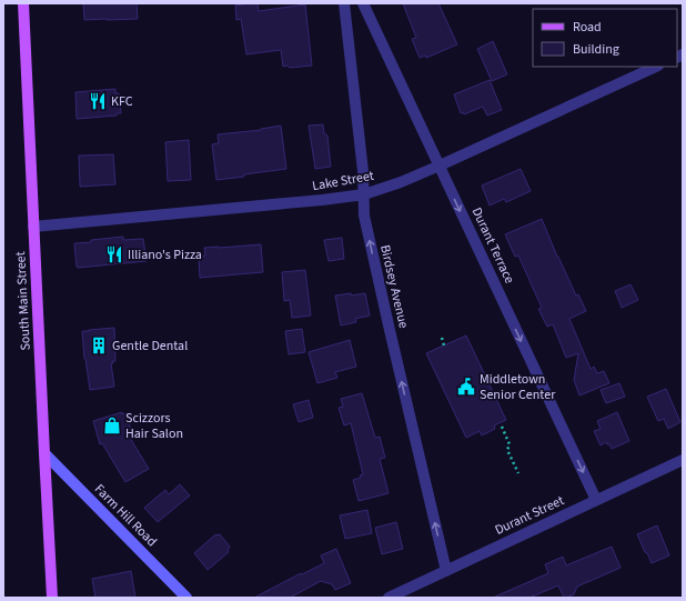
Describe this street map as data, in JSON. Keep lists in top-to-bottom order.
{
  "streets": {
    "main road": ["South Main Street", "Farm Hill Road"],
    "street": [
      "Lake Street",
      "Durant Terrace",
      "Birdsey Avenue",
      "Durant Street"
    ]
  },
  "crossings": [
    ["Lake Street", "Durant Terrace"],
    ["Lake Street", "Birdsey Avenue"],
    ["Lake Street", "South Main Street"],
    ["Durant Terrace", "Durant Street"],
    ["Birdsey Avenue", "Durant Street"],
    ["South Main Street", "Farm Hill Road"]
  ],
  "one_way": ["Durant Terrace", "Birdsey Avenue"],
  "places": {
    "restaurant": ["KFC", "Illiano's Pizza"],
    "building": ["Gentle Dental"],
    "public building": ["Middletown Senior Center"],
    "shop": ["Scizzors Hair Salon"]
  },
  "legend": ["Road", "Building"]
}
